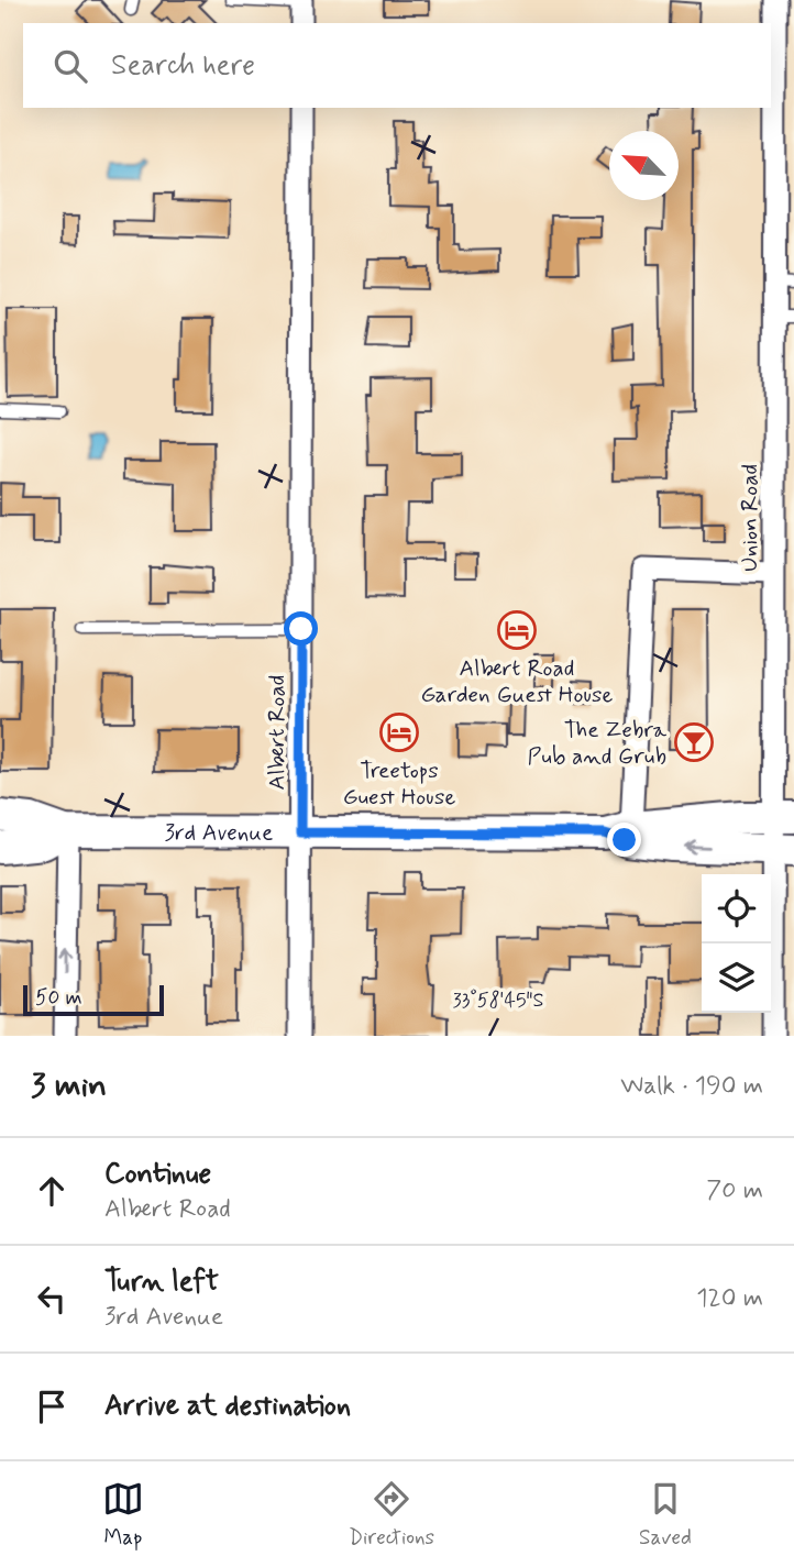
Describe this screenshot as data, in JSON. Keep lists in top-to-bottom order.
{
  "streets": {
    "street": ["Union Road", "Albert Road", "3rd Avenue"]
  },
  "crossings": [
    ["Union Road", "3rd Avenue"],
    ["Albert Road", "3rd Avenue"]
  ],
  "places": {
    "hotel": ["Albert Road Garden Guest House", "Treetops Guest House"],
    "bar": ["The Zebra Pub and Grub"]
  },
  "scale_bar": "50 m",
  "north": "top left",
  "page": {
    "search": "Search here",
    "scale": "50 m",
    "heading": ["3 min", "Walk · 190 m"],
    "list": [
      ["Continue", "Albert Road", "70 m"],
      ["Turn left", "3rd Avenue", "120 m"],
      "Arrive at destination"
    ],
    "nav": ["Map", "Directions", "Saved"]
  },
  "coordinates": ["33°58'45\"S"]
}
